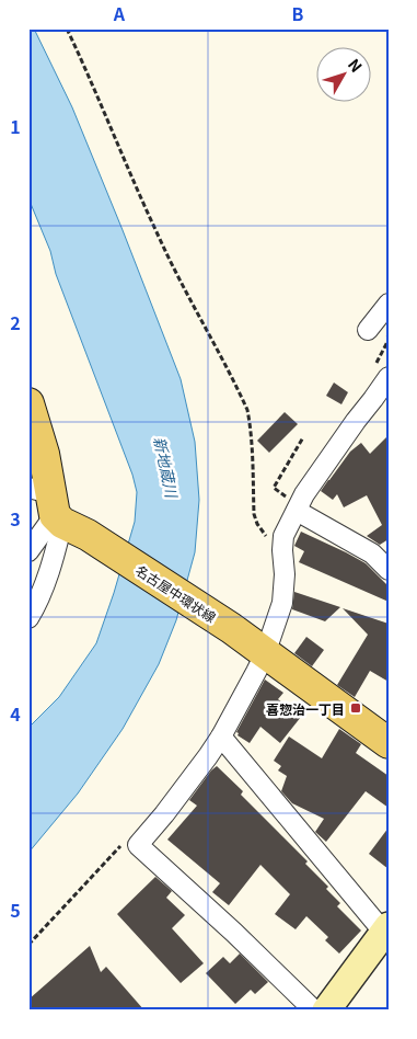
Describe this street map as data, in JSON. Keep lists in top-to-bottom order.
{
  "streets": {
    "main road": ["名古屋中環状線"]
  },
  "water": ["新地蔵川"],
  "places": {
    "transit": ["喜惣治一丁目"]
  },
  "north": "top right",
  "grid": {
    "columns": ["A", "B"],
    "rows": [
      "1",
      "2",
      "3",
      "4",
      "5"
    ]
  }
}
